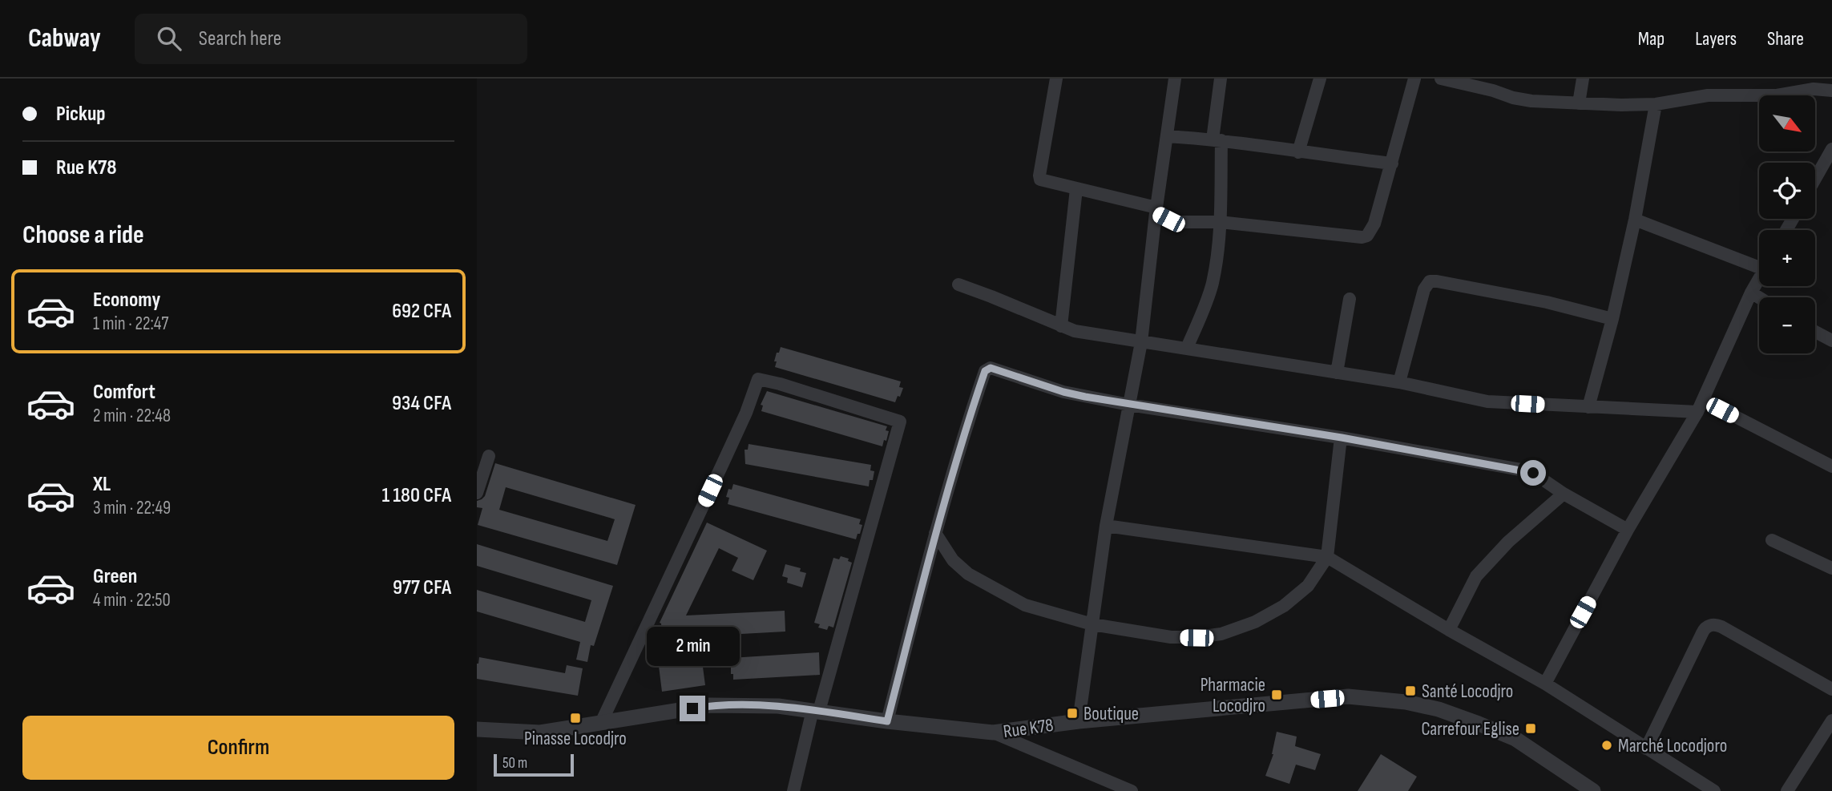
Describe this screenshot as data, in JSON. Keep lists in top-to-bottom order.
{
  "streets": {
    "street": ["Rue K78"]
  },
  "places": {
    "transit": [
      "Santé Locodjro",
      "Pharmacie Locodjro",
      "Boutique",
      "Pinasse Locodjro",
      "Carrefour Eglise"
    ],
    "other": ["Marché Locodjoro"]
  },
  "scale_bar": "50 m",
  "north": "bottom right",
  "page": {
    "header": "Cabway",
    "search": "Search here",
    "nav": ["Map", "Layers", "Share"],
    "banner": ["Pickup", "Rue K78"],
    "map_buttons": ["+", "−"],
    "heading": "Choose a ride",
    "list": [
      {
        "name": "Economy",
        "note": "1 min · 22:47",
        "value": "692 CFA"
      },
      {
        "name": "Comfort",
        "note": "2 min · 22:48",
        "value": "934 CFA"
      },
      {
        "name": "XL",
        "note": "3 min · 22:49",
        "value": "1 180 CFA"
      },
      {
        "name": "Green",
        "note": "4 min · 22:50",
        "value": "977 CFA"
      }
    ],
    "bubble": "2 min",
    "buttons": "Confirm",
    "scale": "50 m"
  }
}
